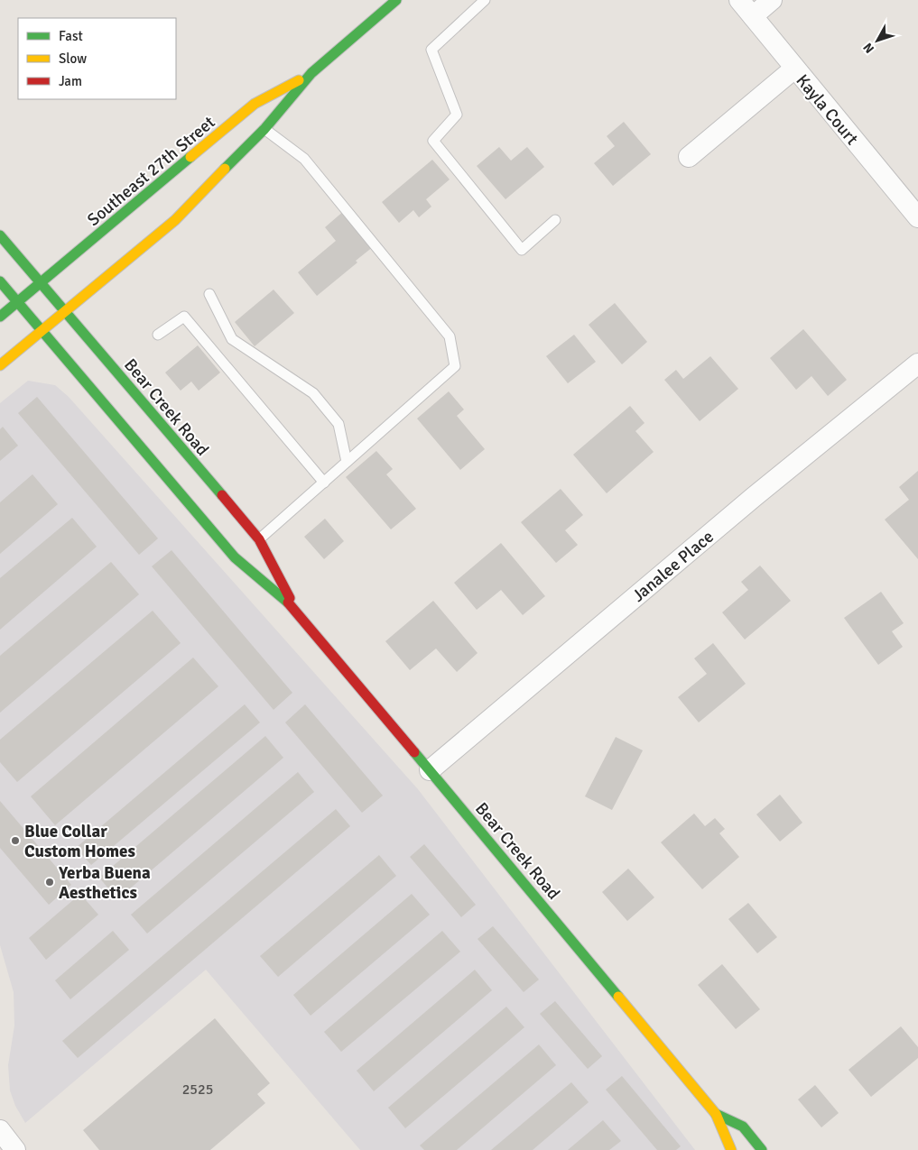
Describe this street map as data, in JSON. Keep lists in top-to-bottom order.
{
  "streets": {
    "street": [
      "Kayla Court",
      "Southeast 27th Street",
      "Bear Creek Road",
      "Janalee Place"
    ]
  },
  "crossings": [
    ["Southeast 27th Street", "Bear Creek Road"],
    ["Bear Creek Road", "Janalee Place"]
  ],
  "places": ["Blue Collar Custom Homes", "Yerba Buena Aesthetics"],
  "house_numbers": ["2525"],
  "legend": ["Fast", "Slow", "Jam"],
  "north": "bottom left"
}
